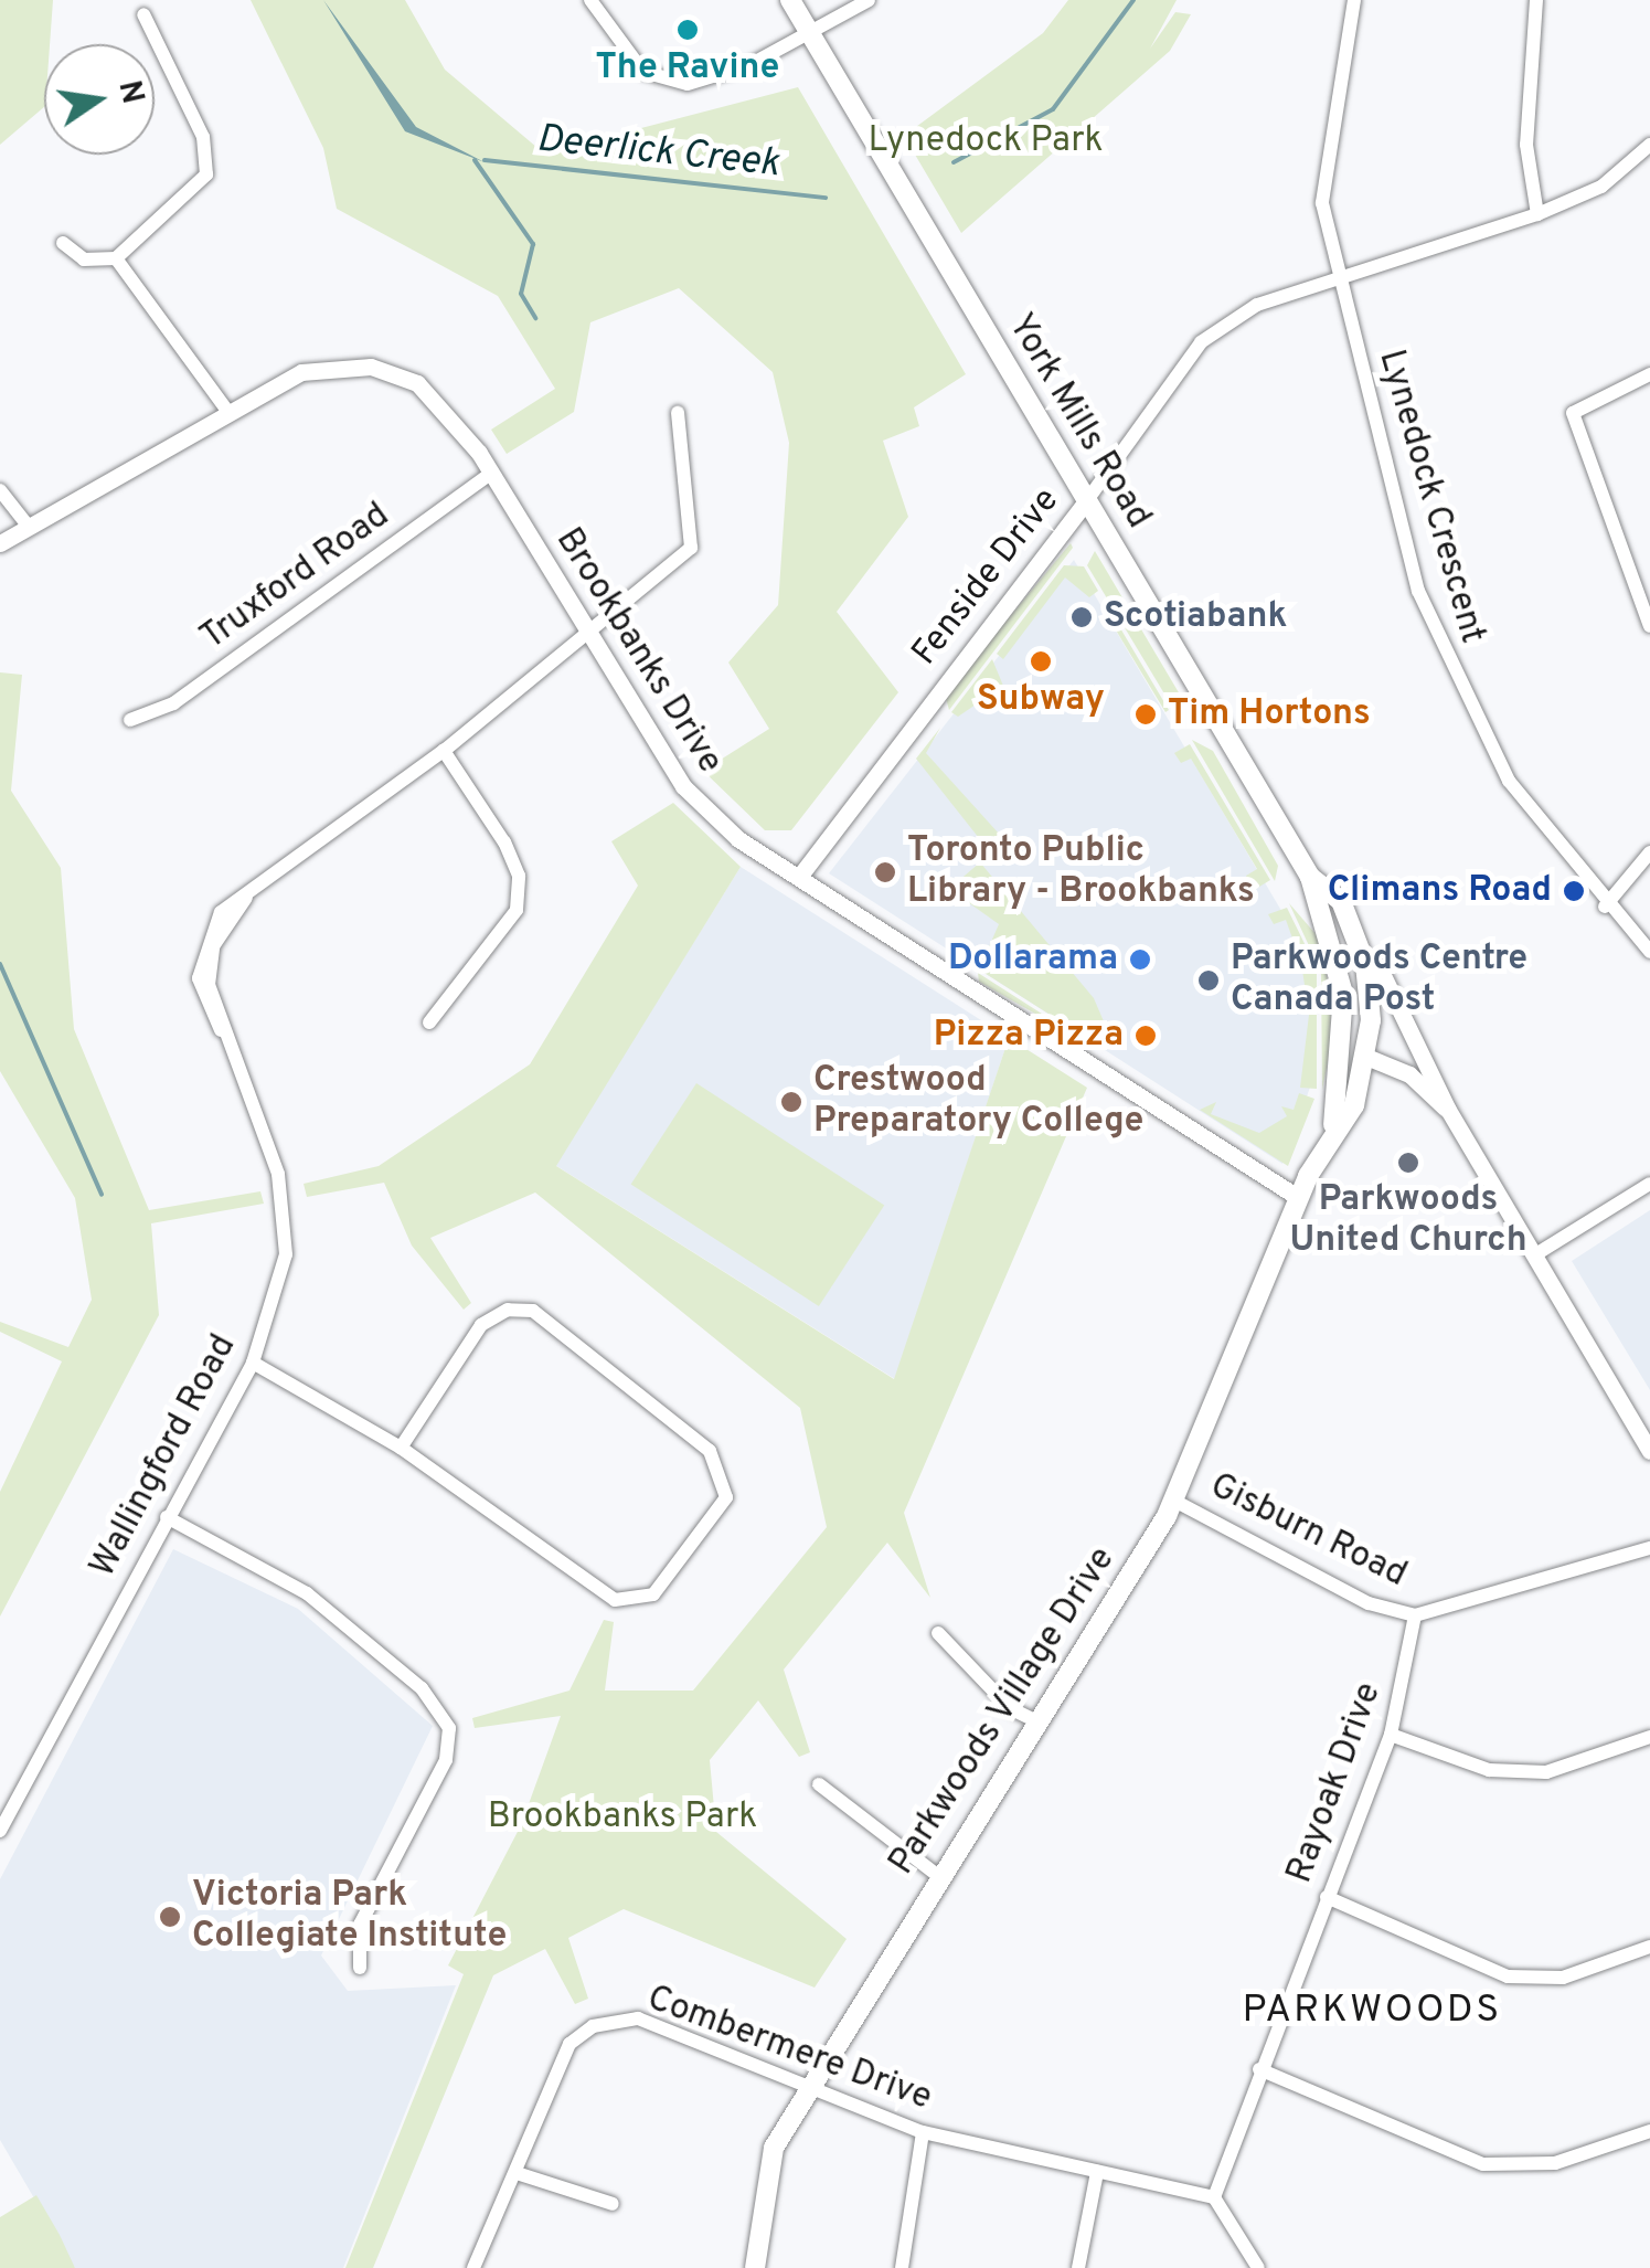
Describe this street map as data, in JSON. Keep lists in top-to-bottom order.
{
  "streets": {
    "main road": ["York Mills Road", "Parkwoods Village Drive"],
    "street": [
      "Lynedock Crescent",
      "Truxford Road",
      "Fenside Drive",
      "Brookbanks Drive",
      "Wallingford Road",
      "Gisburn Road",
      "Rayoak Drive",
      "Combermere Drive"
    ]
  },
  "crossings": [
    ["York Mills Road", "Fenside Drive"],
    ["York Mills Road", "Parkwoods Village Drive"],
    ["Lynedock Crescent", "Fenside Drive"],
    ["Truxford Road", "Brookbanks Drive"],
    ["Fenside Drive", "Brookbanks Drive"],
    ["Brookbanks Drive", "Wallingford Road"],
    ["Brookbanks Drive", "Parkwoods Village Drive"],
    ["Gisburn Road", "Parkwoods Village Drive"],
    ["Gisburn Road", "Rayoak Drive"],
    ["Parkwoods Village Drive", "Combermere Drive"],
    ["Rayoak Drive", "Combermere Drive"]
  ],
  "districts": ["PARKWOODS"],
  "water": ["Deerlick Creek"],
  "parks": ["Lynedock Park", "Brookbanks Park"],
  "places": [
    "The Ravine",
    "Scotiabank",
    "Subway",
    "Tim Hortons",
    "Toronto Public Library - Brookbanks",
    "Climans Road",
    "Dollarama",
    "Parkwoods Centre Canada Post",
    "Pizza Pizza",
    "Crestwood Preparatory College",
    "Parkwoods United Church",
    "Victoria Park Collegiate Institute"
  ],
  "north": "right"
}
